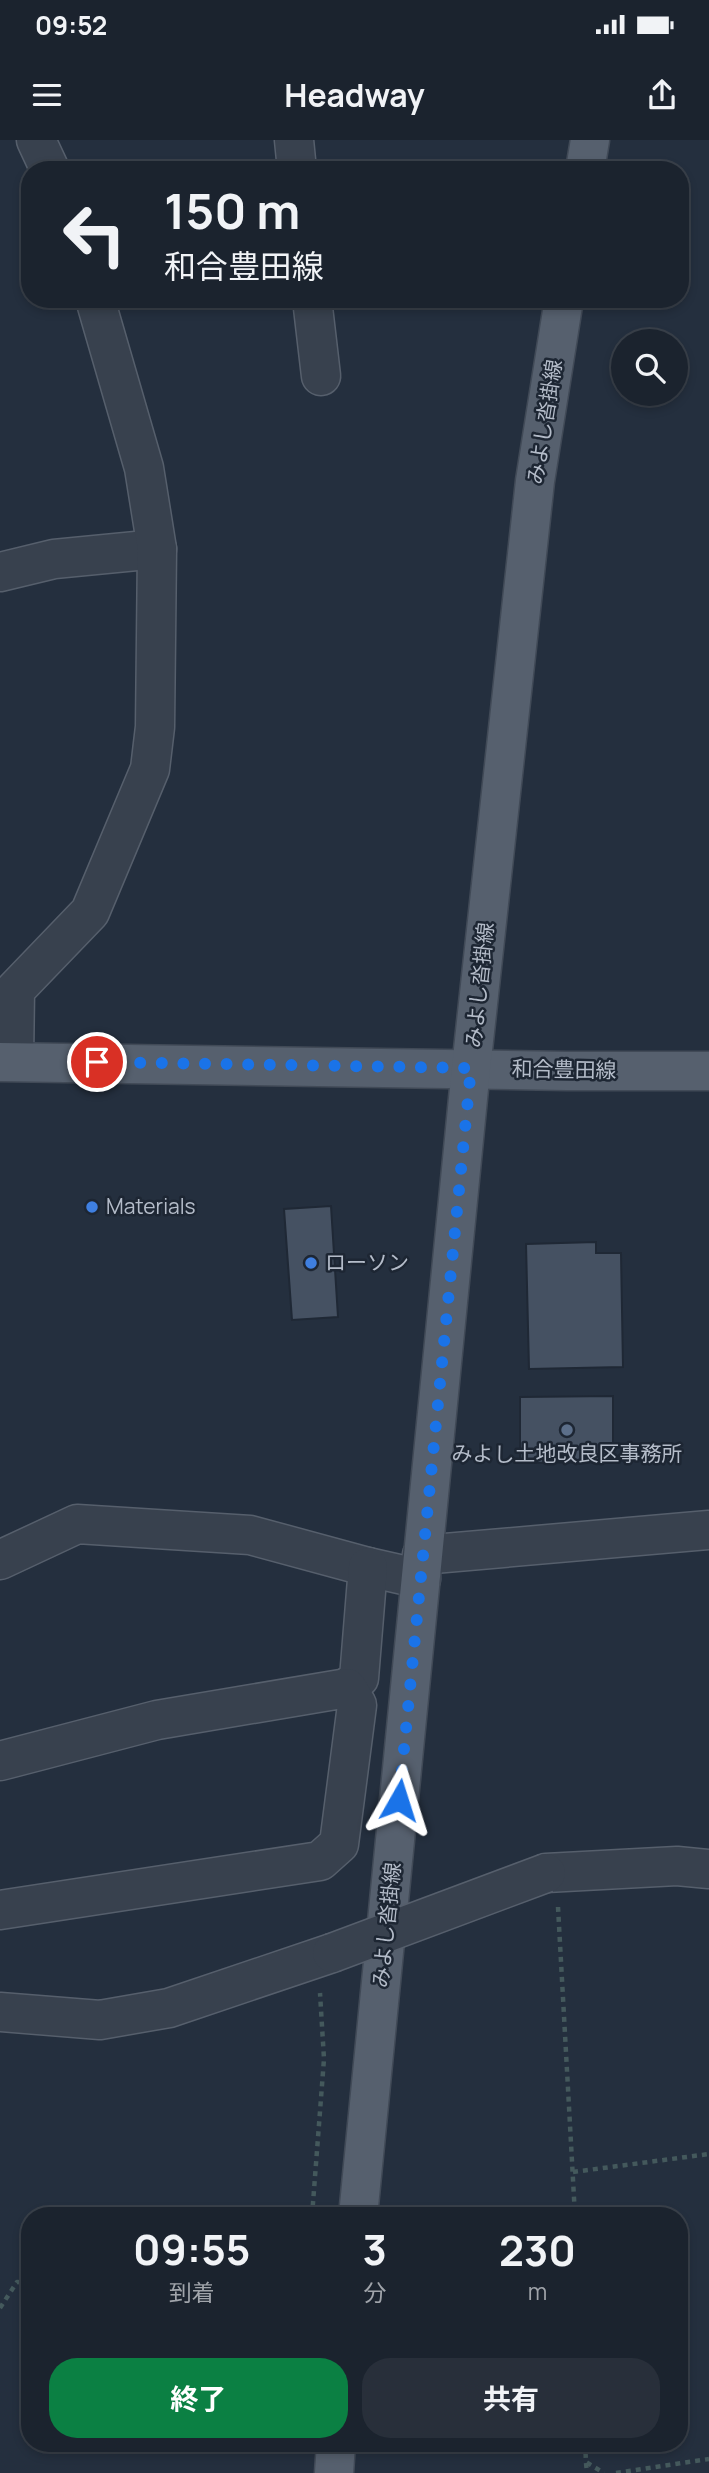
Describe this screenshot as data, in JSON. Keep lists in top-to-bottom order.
{
  "streets": {
    "main road": ["みよし沓掛線", "和合豊田線"]
  },
  "crossings": [
    ["みよし沓掛線", "和合豊田線"]
  ],
  "places": ["Materials", "ローソン", "みよし土地改良区事務所"],
  "page": {
    "status": "09:52",
    "header": "Headway",
    "turn": ["150 m", "和合豊田線"],
    "eta": [
      "09:55",
      "到着",
      "3",
      "分",
      "230",
      "m"
    ],
    "buttons": ["終了", "共有"]
  }
}
